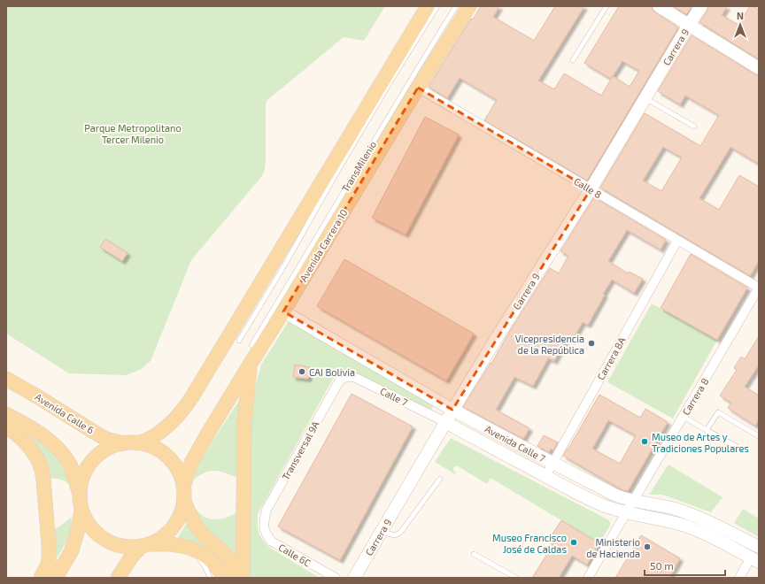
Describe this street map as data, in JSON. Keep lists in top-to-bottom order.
{
  "streets": {
    "main road": ["Avenida Carrera 10", "Avenida Calle 6"],
    "street": [
      "Carrera 9",
      "Calle 8",
      "Carrera 8A",
      "Calle 7",
      "Carrera 8",
      "Avenida Calle 7",
      "Transversal 9A",
      "Calle 6C"
    ],
    "lane": ["TransMilenio"]
  },
  "crossings": [
    ["Carrera 9", "Calle 8"],
    ["Carrera 9", "Calle 7"],
    ["Carrera 9", "Avenida Calle 7"],
    ["Calle 8", "Avenida Carrera 10"],
    ["Calle 8", "Carrera 8A"],
    ["Calle 8", "Carrera 8"],
    ["Avenida Carrera 10", "Avenida Calle 6"],
    ["Avenida Carrera 10", "Avenida Calle 7"],
    ["Carrera 8A", "Avenida Calle 7"],
    ["Calle 7", "Avenida Calle 7"],
    ["Calle 7", "Transversal 9A"],
    ["Carrera 8", "Avenida Calle 7"],
    ["Transversal 9A", "Calle 6C"]
  ],
  "parks": ["Parque Metropolitano Tercer Milenio"],
  "places": [
    "Vicepresidencia de la República",
    "CAI Bolivia",
    "Museo de Artes y Tradiciones Populares",
    "Museo Francisco José de Caldas",
    "Ministerio de Hacienda"
  ],
  "scale_bar": "50 m",
  "north": "top"
}
